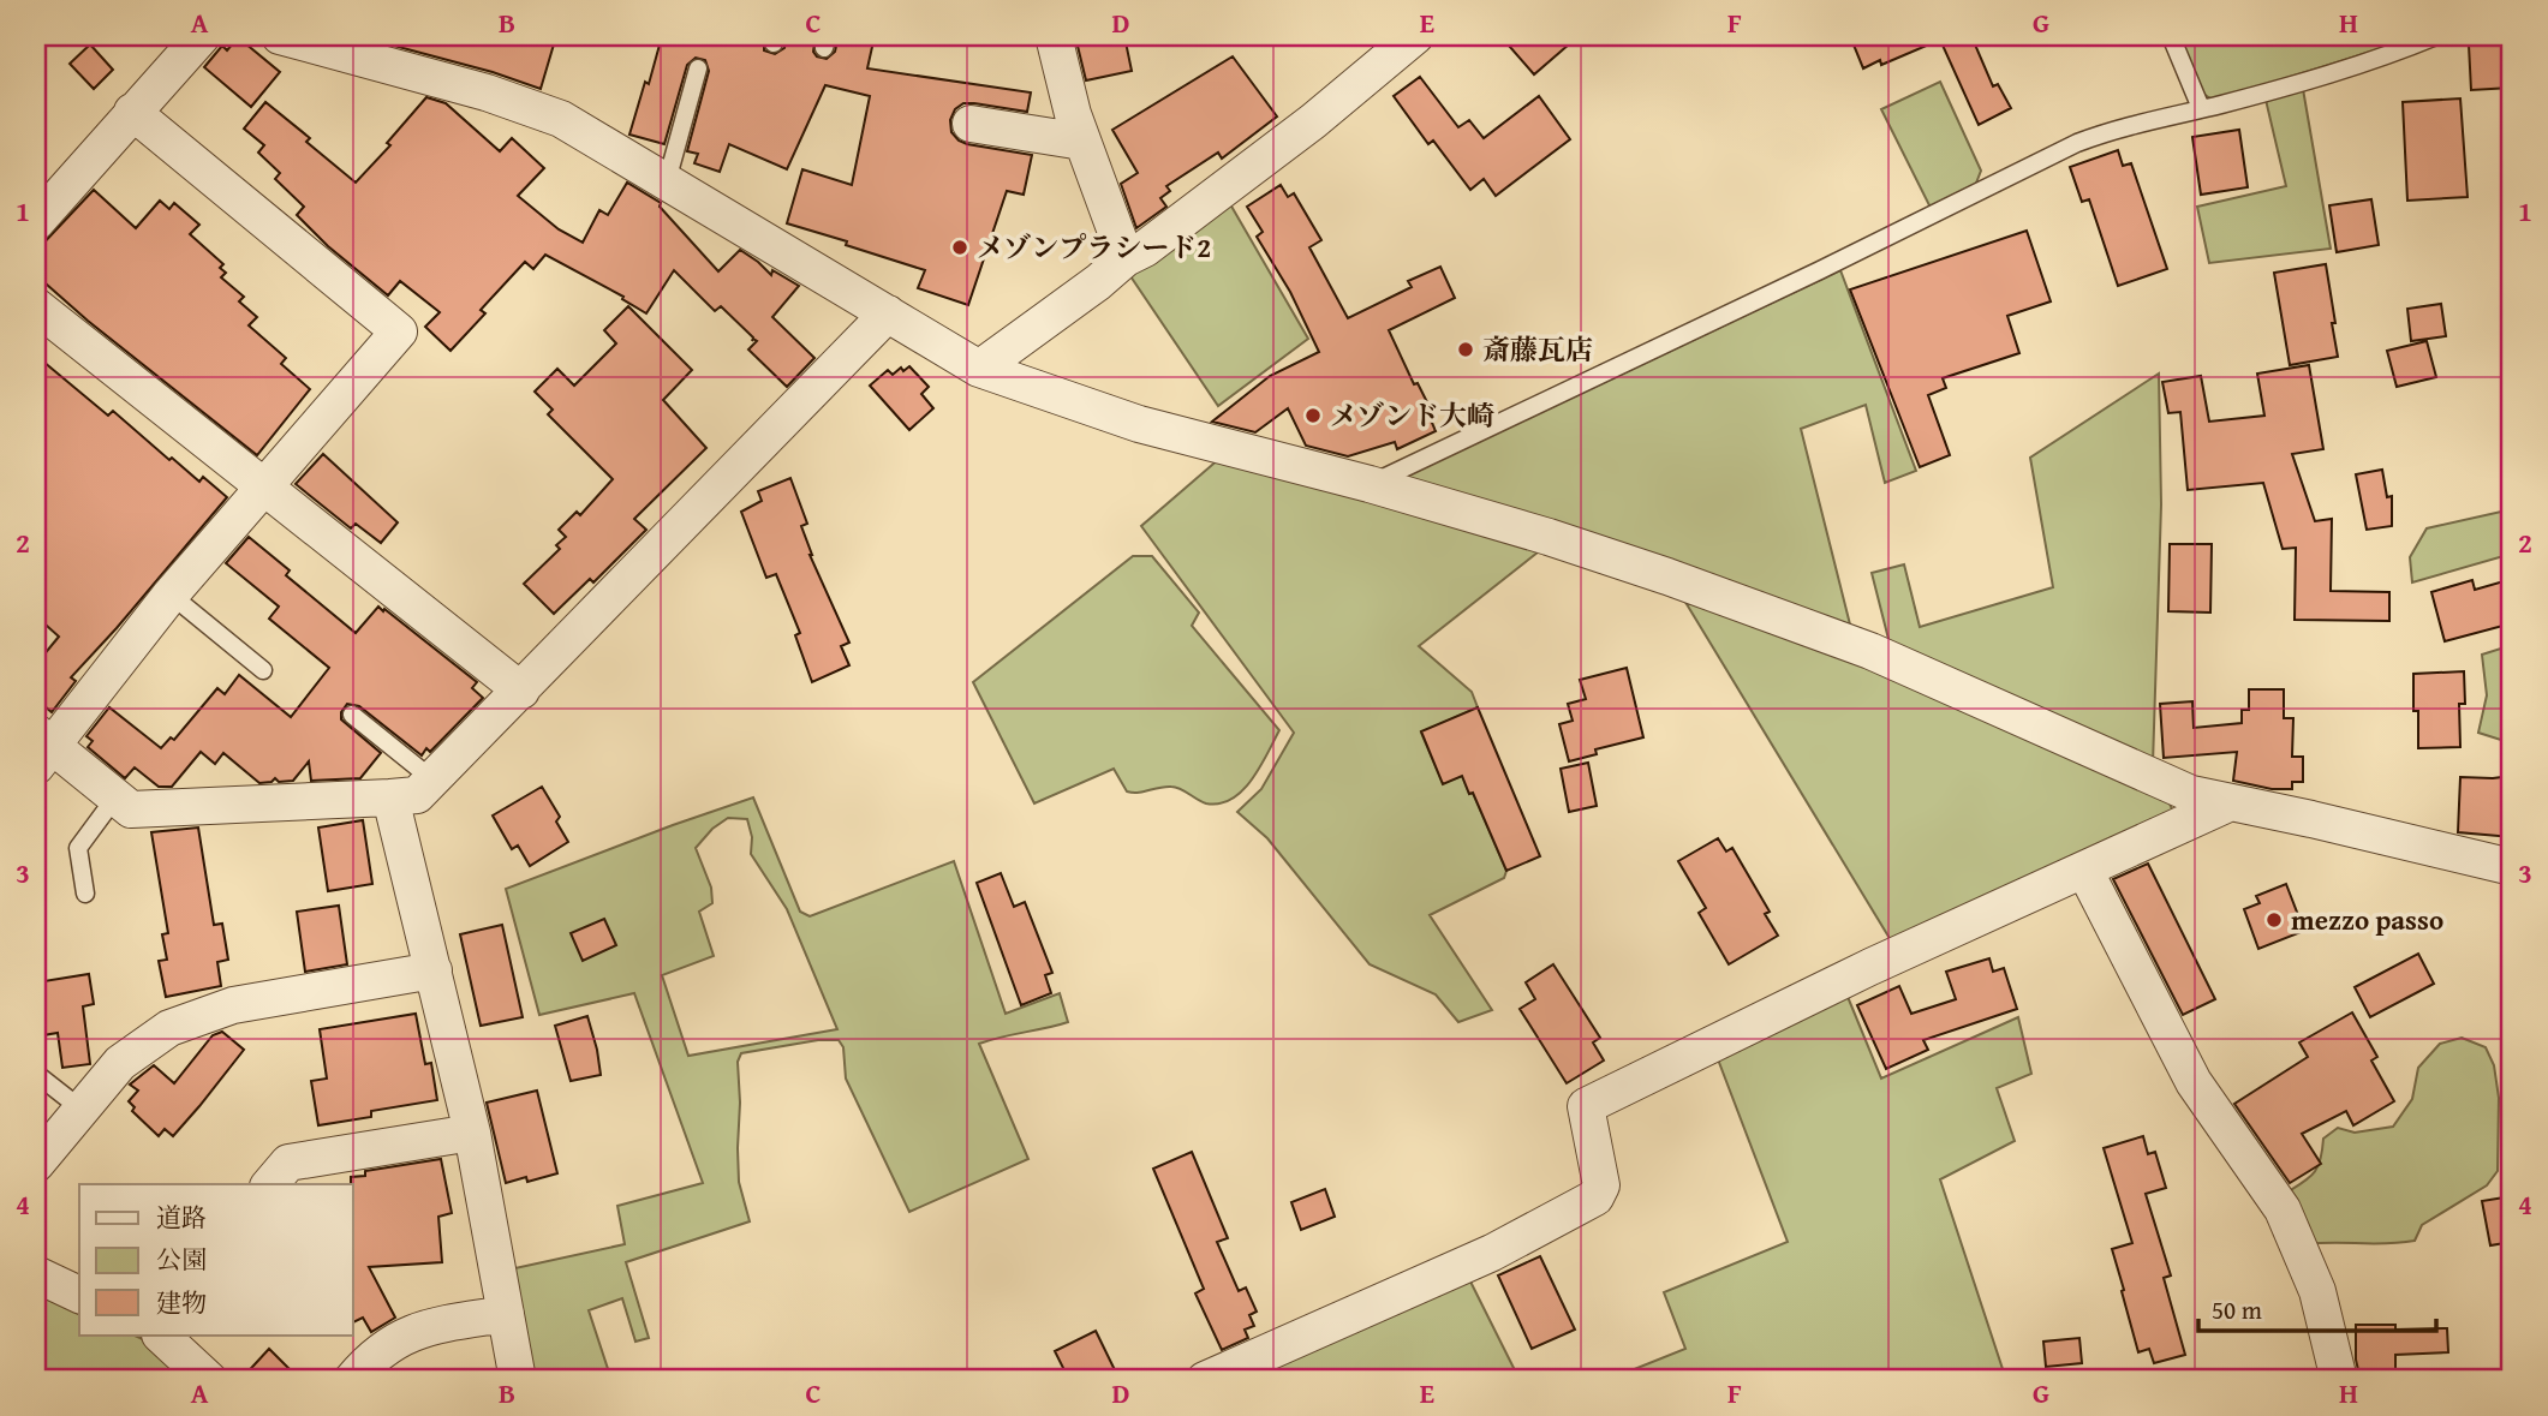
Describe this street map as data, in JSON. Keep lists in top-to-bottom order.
{
  "places": [
    "メゾンプラシード2",
    "斎藤瓦店",
    "メゾンド大崎",
    "mezzo passo"
  ],
  "legend": ["道路", "公園", "建物"],
  "scale_bar": "50 m",
  "grid": {
    "columns": [
      "A",
      "B",
      "C",
      "D",
      "E",
      "F",
      "G",
      "H"
    ],
    "rows": [
      "1",
      "2",
      "3",
      "4"
    ]
  }
}
